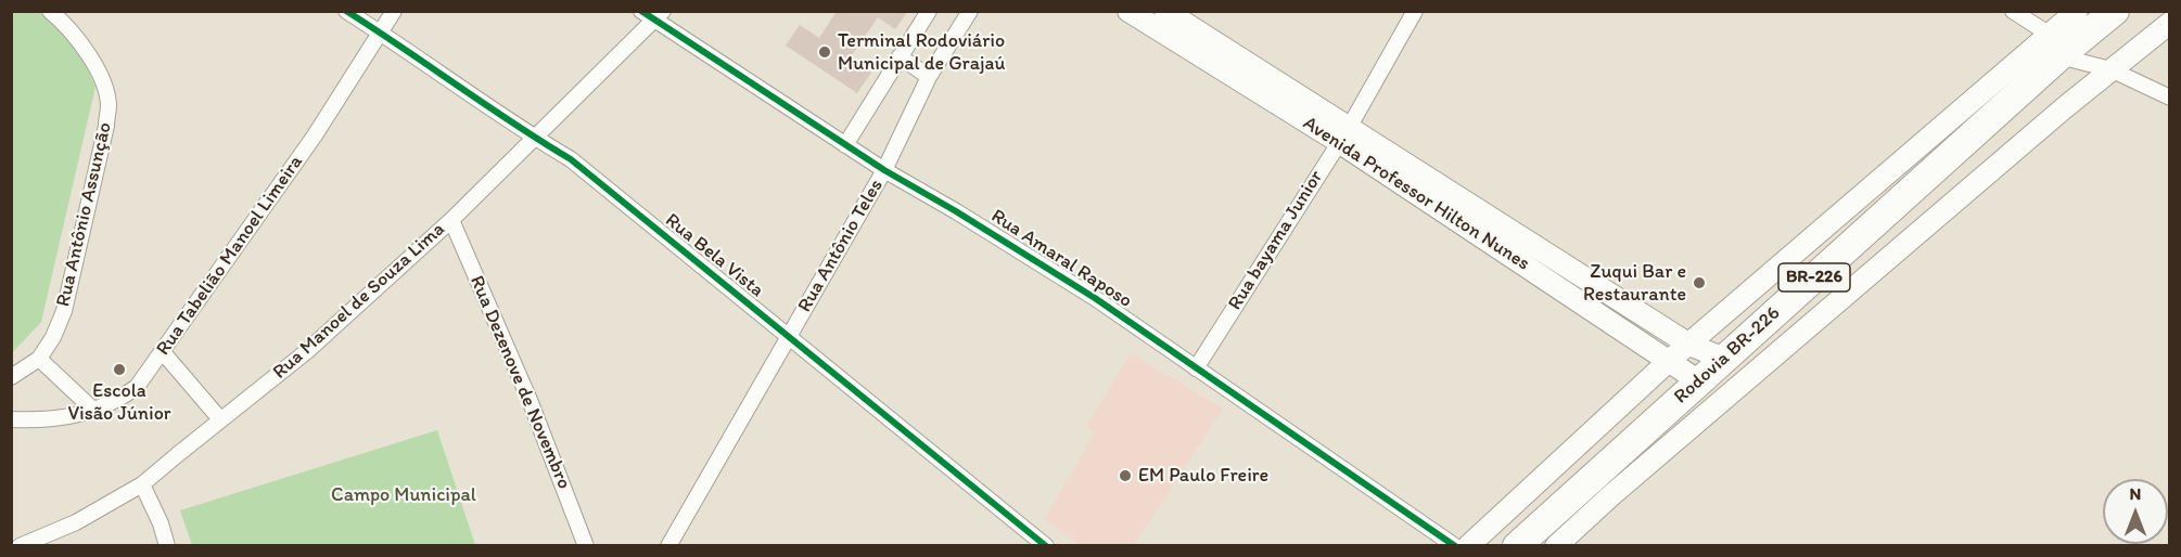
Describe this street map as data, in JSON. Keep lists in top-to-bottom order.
{
  "streets": {
    "highway": ["BR-226", "Rodovia BR-226"],
    "main road": ["Avenida Professor Hilton Nunes"],
    "street": [
      "Rua Antônio Assunção",
      "Rua bayama Junior",
      "Rua Antônio Teles",
      "Rua Tabelião Manoel Limeira",
      "Rua Bela Vista",
      "Rua Amaral Raposo",
      "Rua Manoel de Souza Lima",
      "Rua Dezenove de Novembro"
    ]
  },
  "crossings": [
    ["Avenida Professor Hilton Nunes", "Rua bayama Junior"],
    ["Avenida Professor Hilton Nunes", "Rodovia BR-226"],
    ["Rua bayama Junior", "Rua Amaral Raposo"],
    ["Rua Antônio Teles", "Rua Bela Vista"],
    ["Rua Antônio Teles", "Rua Amaral Raposo"],
    ["Rua Tabelião Manoel Limeira", "Rua Bela Vista"],
    ["Rua Bela Vista", "Rua Manoel de Souza Lima"],
    ["Rua Amaral Raposo", "Rua Manoel de Souza Lima"],
    ["Rua Manoel de Souza Lima", "Rua Dezenove de Novembro"]
  ],
  "parks": ["Campo Municipal"],
  "places": [
    "Terminal Rodoviário Municipal de Grajaú",
    "Zuqui Bar e Restaurante",
    "Escola Visão Júnior",
    "EM Paulo Freire"
  ],
  "north": "top"
}
